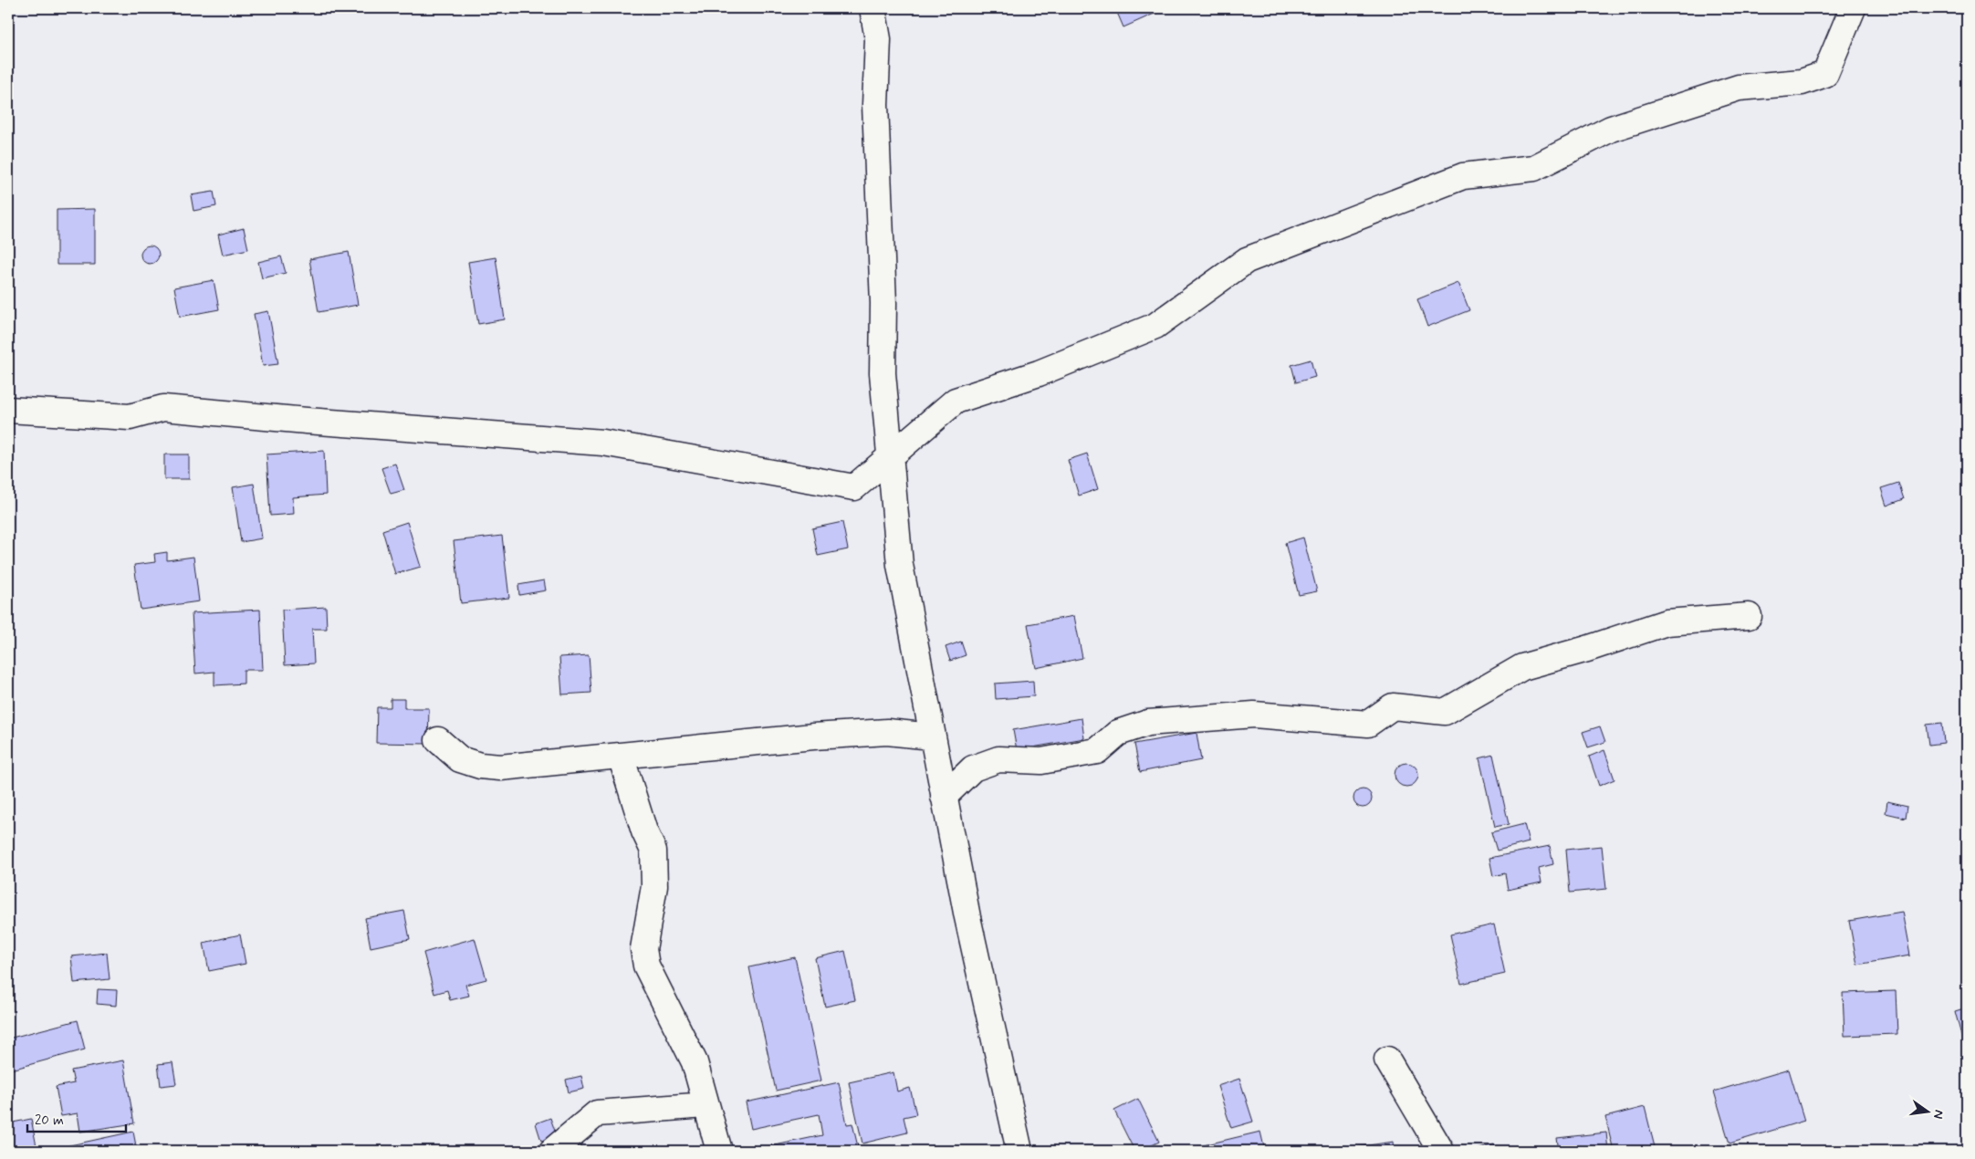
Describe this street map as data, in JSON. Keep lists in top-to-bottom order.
{
  "scale_bar": "20 m",
  "north": "right"
}
